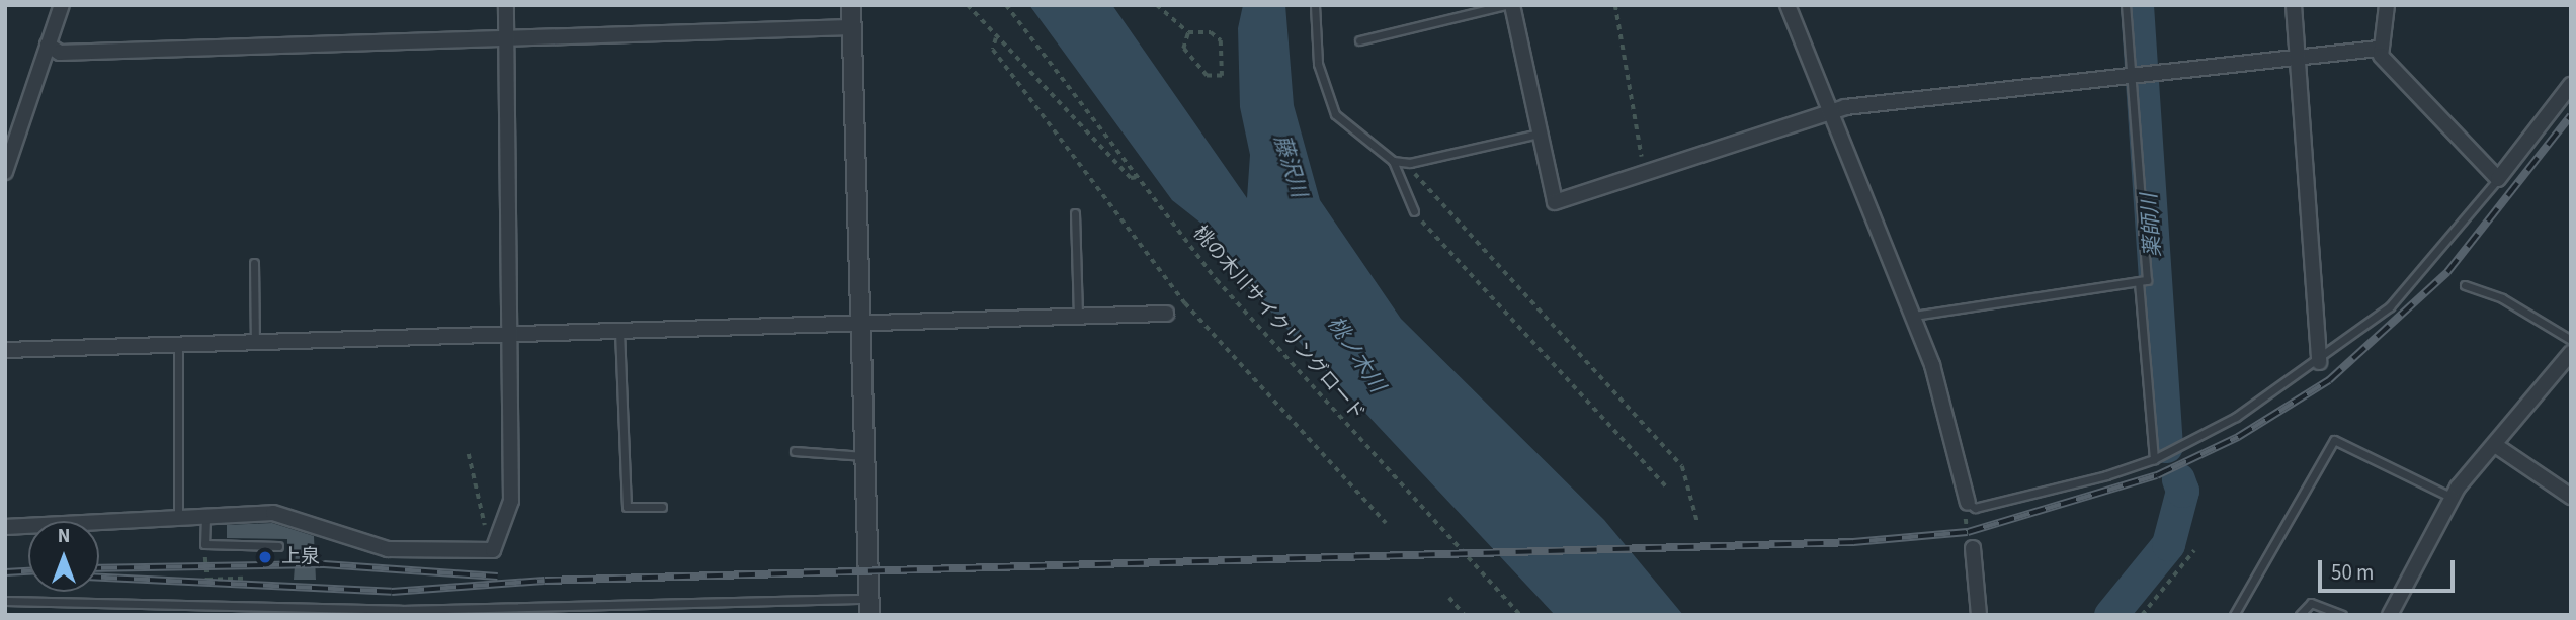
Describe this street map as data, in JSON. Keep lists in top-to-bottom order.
{
  "streets": {
    "path": ["桃の木川サイクリングロード"]
  },
  "water": ["藤沢川", "薬師川", "桃ノ木川"],
  "places": ["上泉"],
  "scale_bar": "50 m",
  "north": "top"
}
